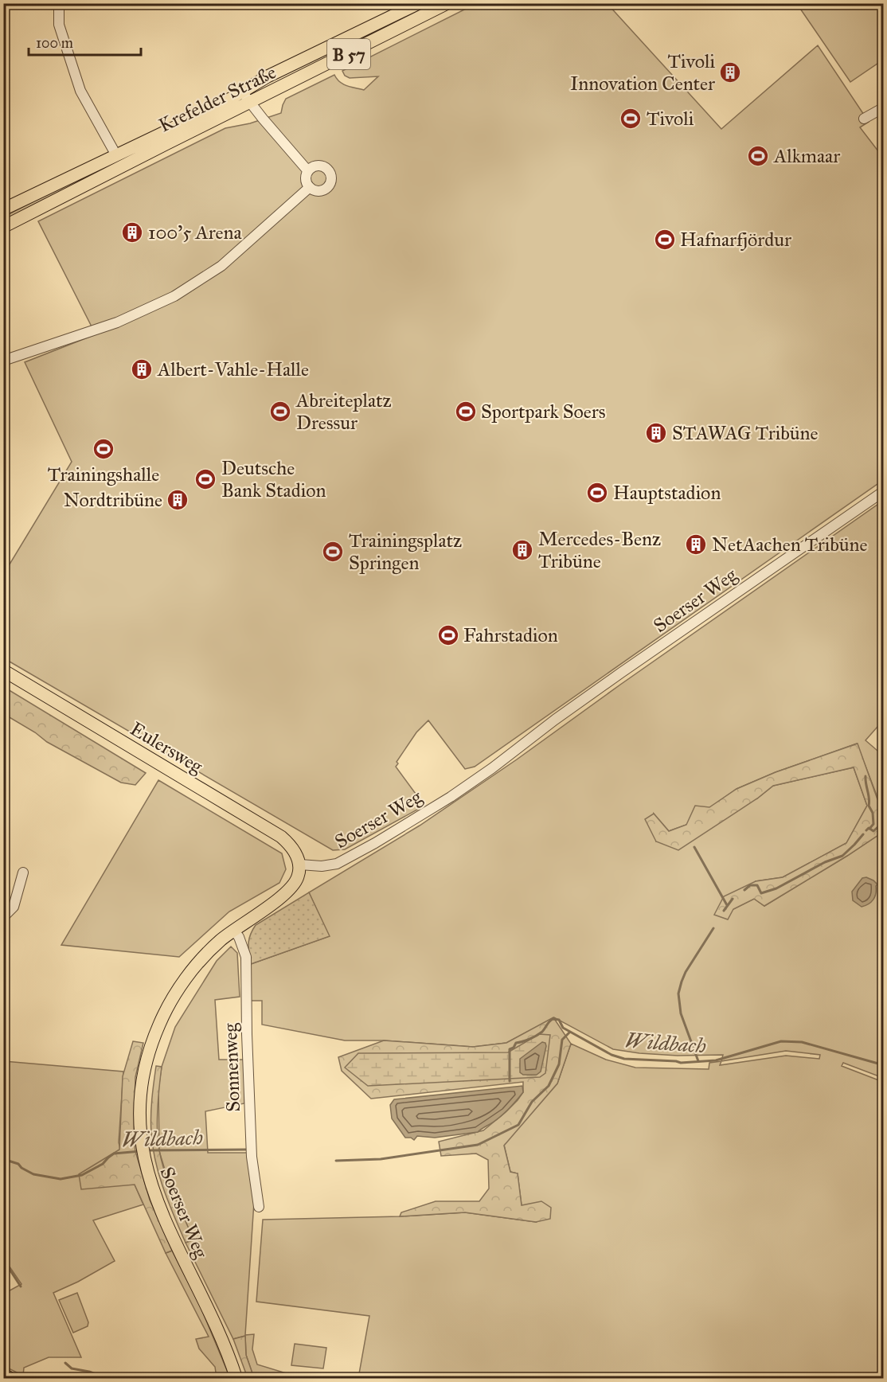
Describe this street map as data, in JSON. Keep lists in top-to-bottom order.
{
  "streets": {
    "main road": [
      "B 57",
      "Krefelder Straße",
      "Soerser Weg",
      "Eulersweg"
    ],
    "street": ["Sonnenweg"]
  },
  "crossings": [
    ["Soerser Weg", "Eulersweg"],
    ["Soerser Weg", "Sonnenweg"]
  ],
  "water": ["Wildbach"],
  "places": {
    "building": [
      "Tivoli Innovation Center",
      "100’5 Arena",
      "Albert-Vahle-Halle",
      "STAWAG Tribüne",
      "Nordtribüne",
      "NetAachen Tribüne",
      "Mercedes-Benz Tribüne"
    ],
    "sports": [
      "Tivoli",
      "Alkmaar",
      "Hafnarfjördur",
      "Abreiteplatz Dressur",
      "Sportpark Soers",
      "Trainingshalle",
      "Deutsche Bank Stadion",
      "Hauptstadion",
      "Trainingsplatz Springen",
      "Fahrstadion"
    ]
  },
  "scale_bar": "100 m"
}
